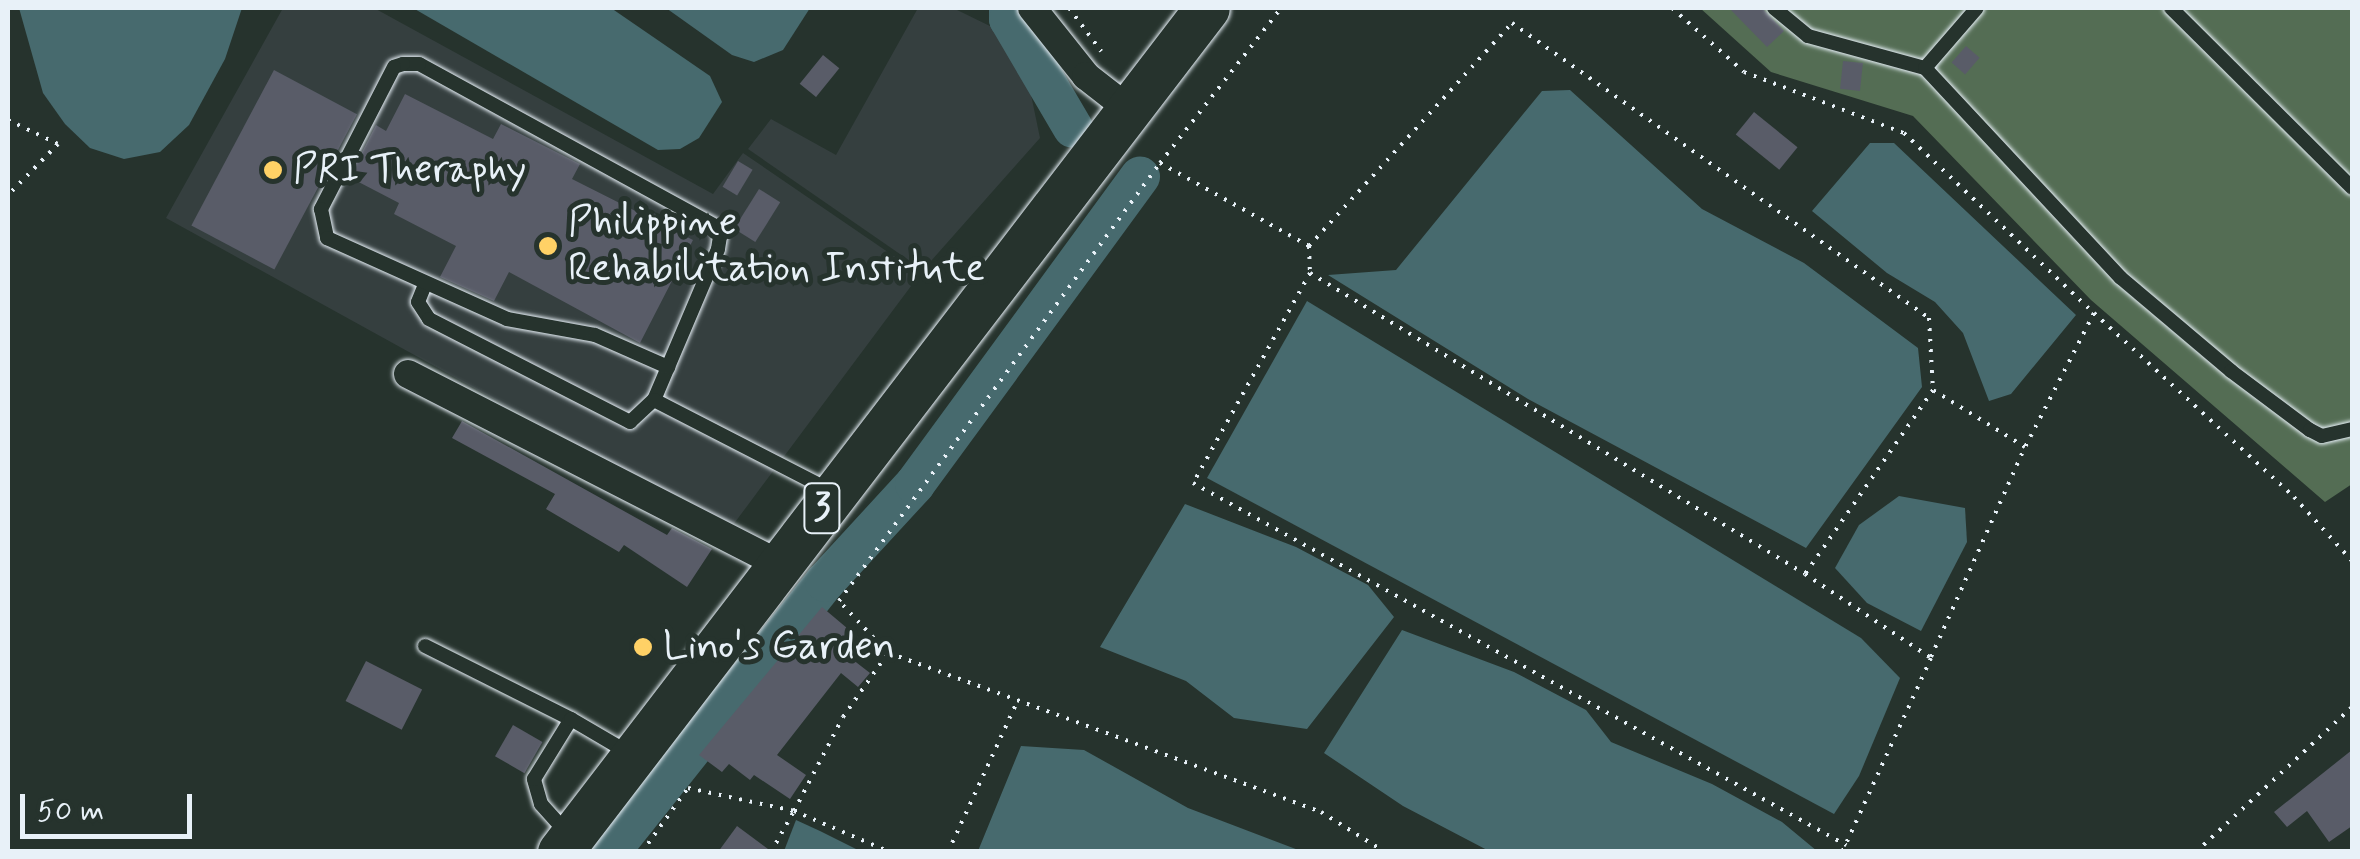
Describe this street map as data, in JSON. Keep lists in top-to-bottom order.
{
  "streets": {
    "highway": ["3"]
  },
  "places": ["PRI Theraphy", "Philippine Rehabilitation Institute", "Lino's Garden"],
  "scale_bar": "50 m"
}
